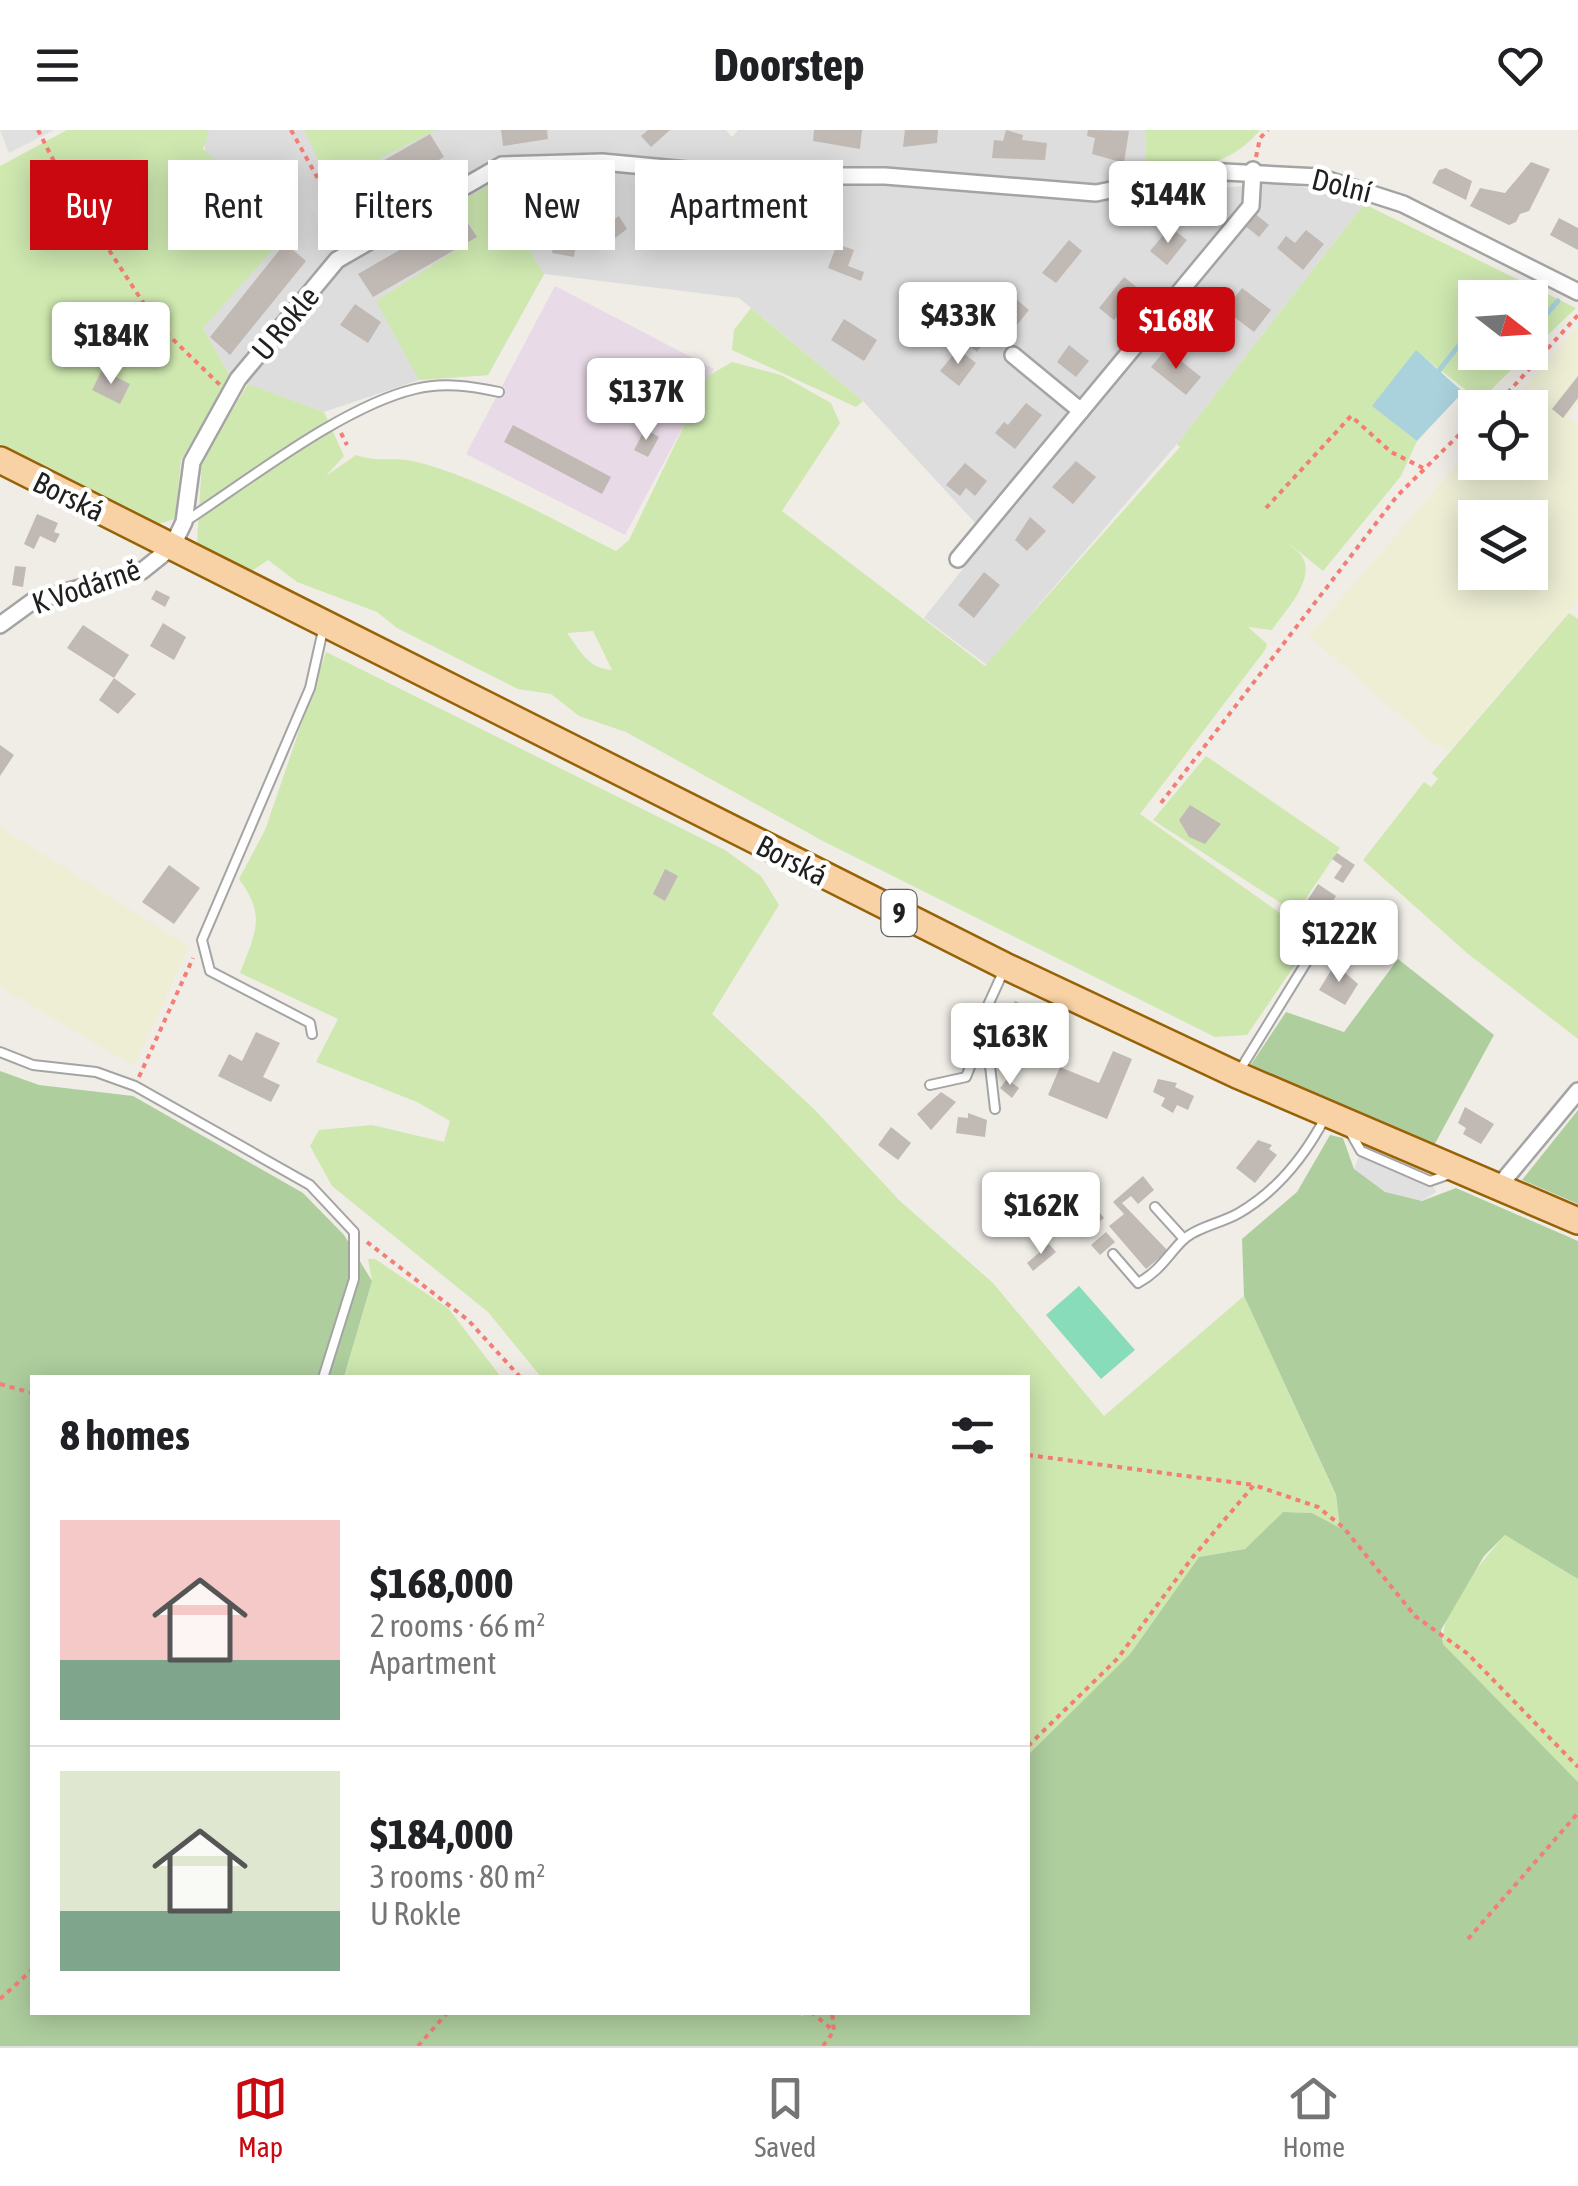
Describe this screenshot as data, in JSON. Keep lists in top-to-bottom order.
{
  "streets": {
    "main road": ["Borská", "9"],
    "street": ["Dolní", "U Rokle", "K Vodárně"]
  },
  "crossings": [
    ["U Rokle", "Borská"],
    ["U Rokle", "K Vodárně"],
    ["Borská", "K Vodárně"]
  ],
  "north": "right",
  "page": {
    "header": "Doorstep",
    "chip": [
      "Buy",
      "Rent",
      "Filters",
      "New",
      "Apartment"
    ],
    "price": [
      "$144K",
      "$433K",
      "$168K",
      "$184K",
      "$137K",
      "$122K",
      "$163K",
      "$162K"
    ],
    "heading": "8 homes",
    "list": [
      {
        "name": "$168,000",
        "note": "2 rooms · 66 m² · Apartment"
      },
      {
        "name": "$184,000",
        "note": "3 rooms · 80 m² · U Rokle"
      }
    ],
    "tabs": ["Map", "Saved", "Home"]
  }
}
